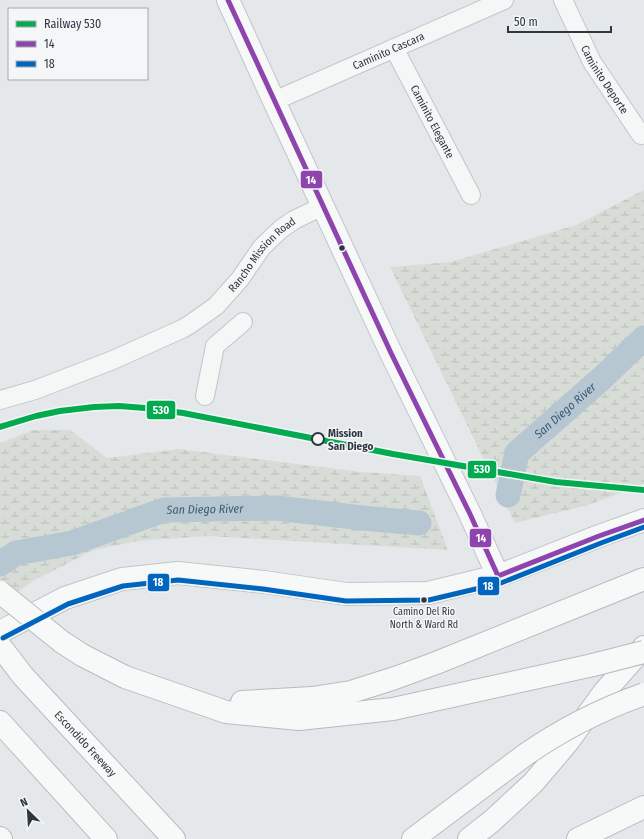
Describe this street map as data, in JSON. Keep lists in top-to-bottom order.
{
  "streets": {
    "main road": ["Escondido Freeway"],
    "street": [
      "Caminito Cascara",
      "Caminito Deporte",
      "Caminito Elegante",
      "Rancho Mission Road"
    ]
  },
  "crossings": [
    ["Caminito Cascara", "Caminito Elegante"]
  ],
  "water": ["San Diego River"],
  "places": ["Mission San Diego", "Camino Del Rio North & Ward Rd"],
  "lines": ["transit line 14", "rail line 530", "transit line 18"],
  "legend": ["Railway 530", "14", "18"],
  "scale_bar": "50 m",
  "north": "top left"
}
